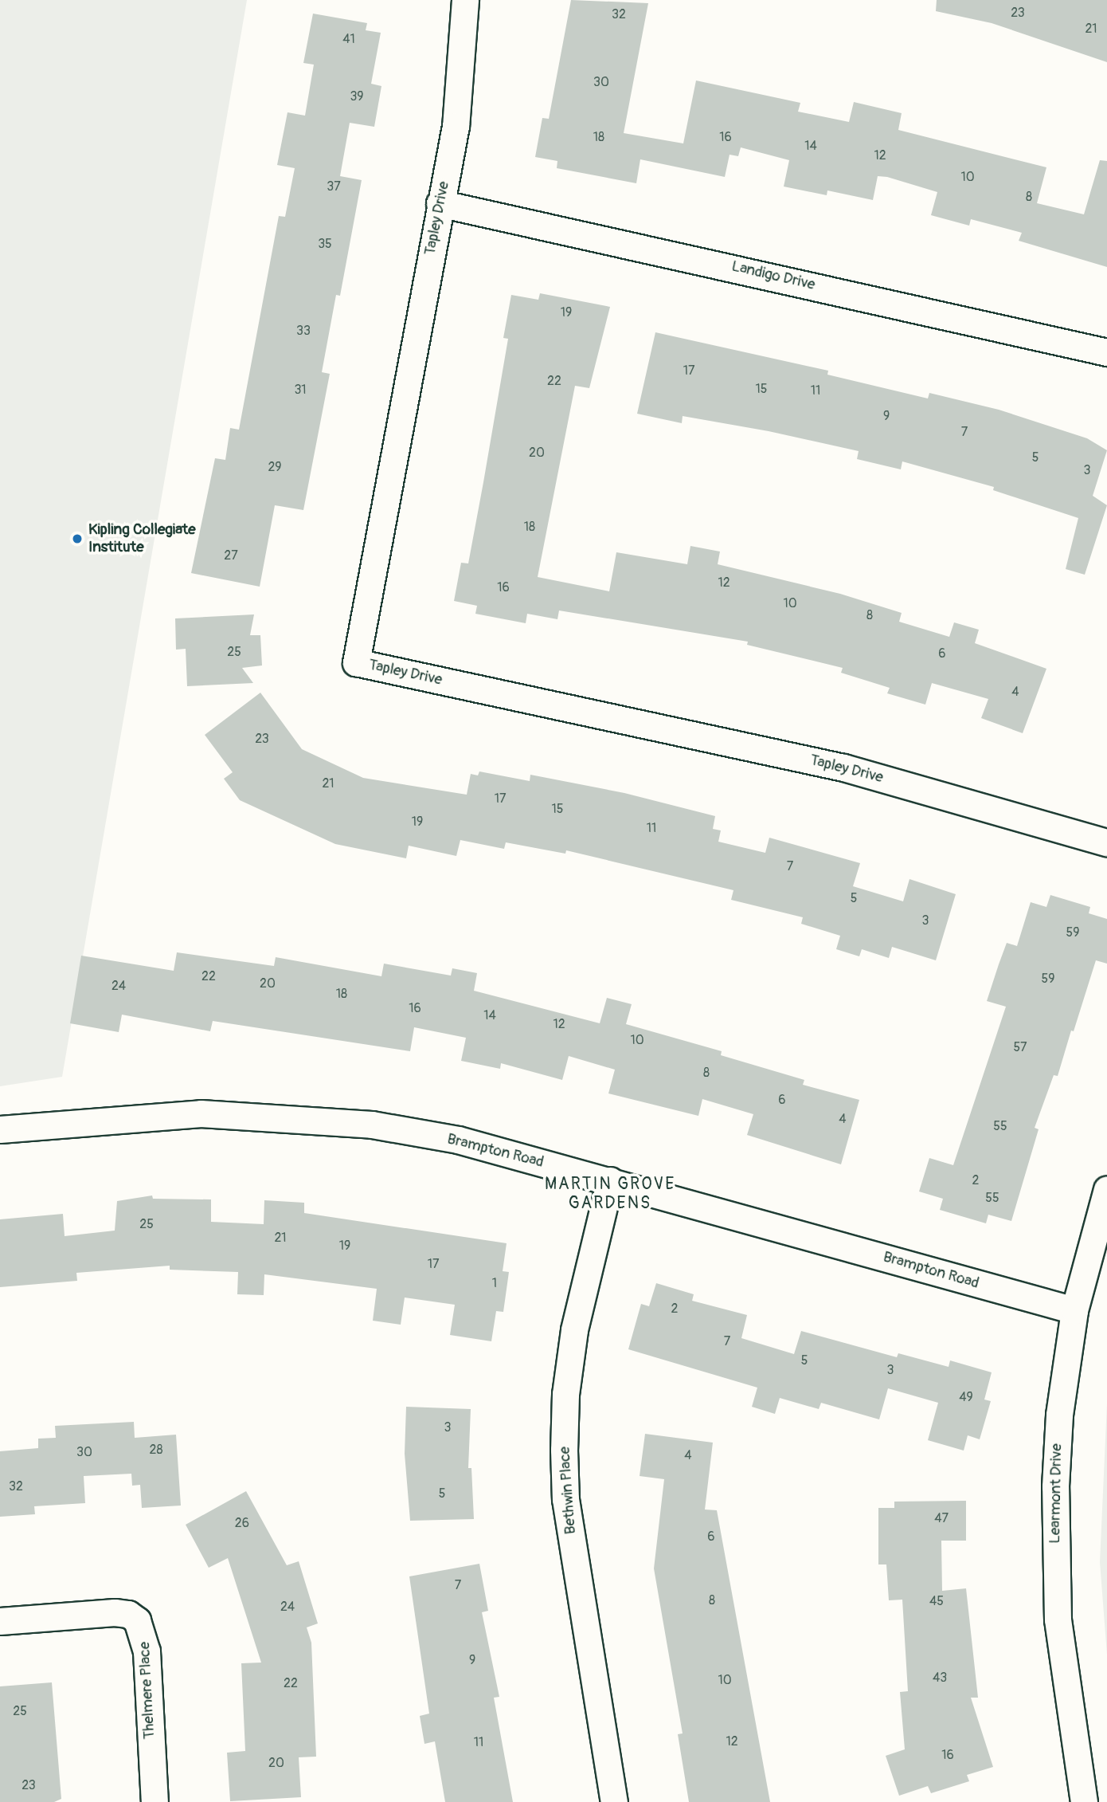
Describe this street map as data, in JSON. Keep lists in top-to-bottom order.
{
  "streets": {
    "street": [
      "Tapley Drive",
      "Landigo Drive",
      "Brampton Road",
      "Bethwin Place",
      "Learmont Drive",
      "Thelmere Place"
    ]
  },
  "crossings": [
    ["Tapley Drive", "Landigo Drive"],
    ["Brampton Road", "Bethwin Place"],
    ["Brampton Road", "Learmont Drive"]
  ],
  "districts": ["MARTIN GROVE GARDENS"],
  "places": ["Kipling Collegiate Institute"],
  "house_numbers": [
    "23",
    "32",
    "21",
    "41",
    "30",
    "39",
    "18",
    "16",
    "14",
    "12",
    "10",
    "37",
    "8",
    "35",
    "19",
    "33",
    "17",
    "22",
    "15",
    "31",
    "11",
    "9",
    "7",
    "20",
    "5",
    "29",
    "3",
    "18",
    "27",
    "12",
    "16",
    "10",
    "8",
    "25",
    "6",
    "4",
    "23",
    "21",
    "17",
    "15",
    "19",
    "11",
    "7",
    "5",
    "3",
    "59",
    "22",
    "59",
    "20",
    "24",
    "18",
    "16",
    "14",
    "12",
    "10",
    "57",
    "8",
    "6",
    "4",
    "55",
    "2",
    "55",
    "25",
    "21",
    "19",
    "17",
    "1",
    "2",
    "7",
    "5",
    "3",
    "49",
    "3",
    "28",
    "30",
    "4",
    "32",
    "5",
    "47",
    "26",
    "6",
    "7",
    "8",
    "45",
    "24",
    "9",
    "43",
    "10",
    "22",
    "25",
    "12",
    "11",
    "16",
    "20",
    "23"
  ]
}
